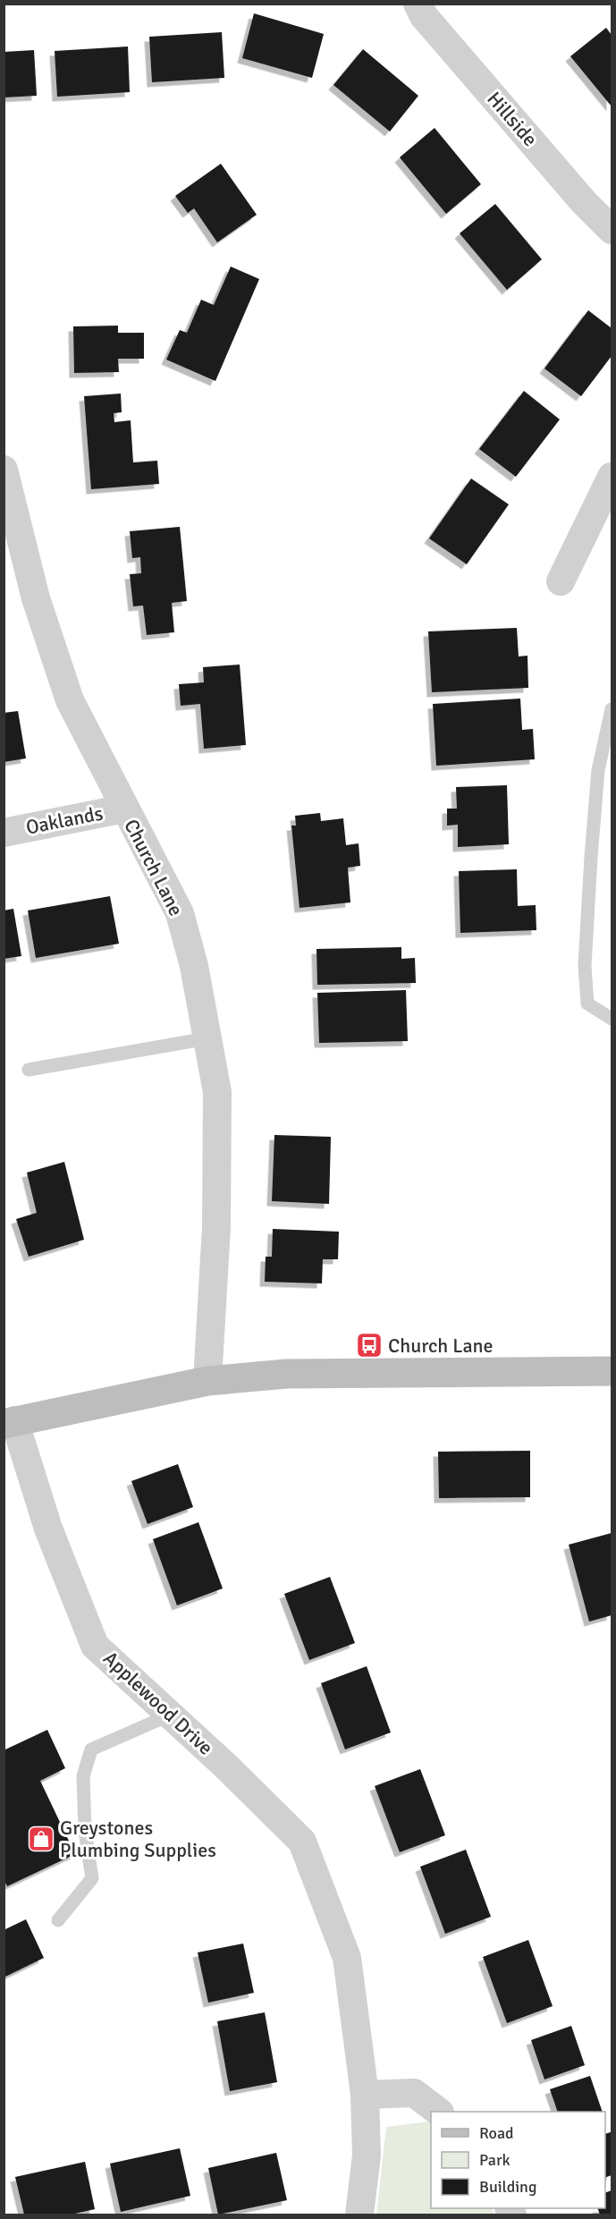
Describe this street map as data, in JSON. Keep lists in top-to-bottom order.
{
  "streets": {
    "street": [
      "Hillside",
      "Oaklands",
      "Church Lane",
      "Applewood Drive"
    ]
  },
  "crossings": [
    ["Oaklands", "Church Lane"]
  ],
  "places": {
    "bus stop": ["Church Lane"],
    "shop": ["Greystones Plumbing Supplies"]
  },
  "legend": ["Road", "Park", "Building"]
}
